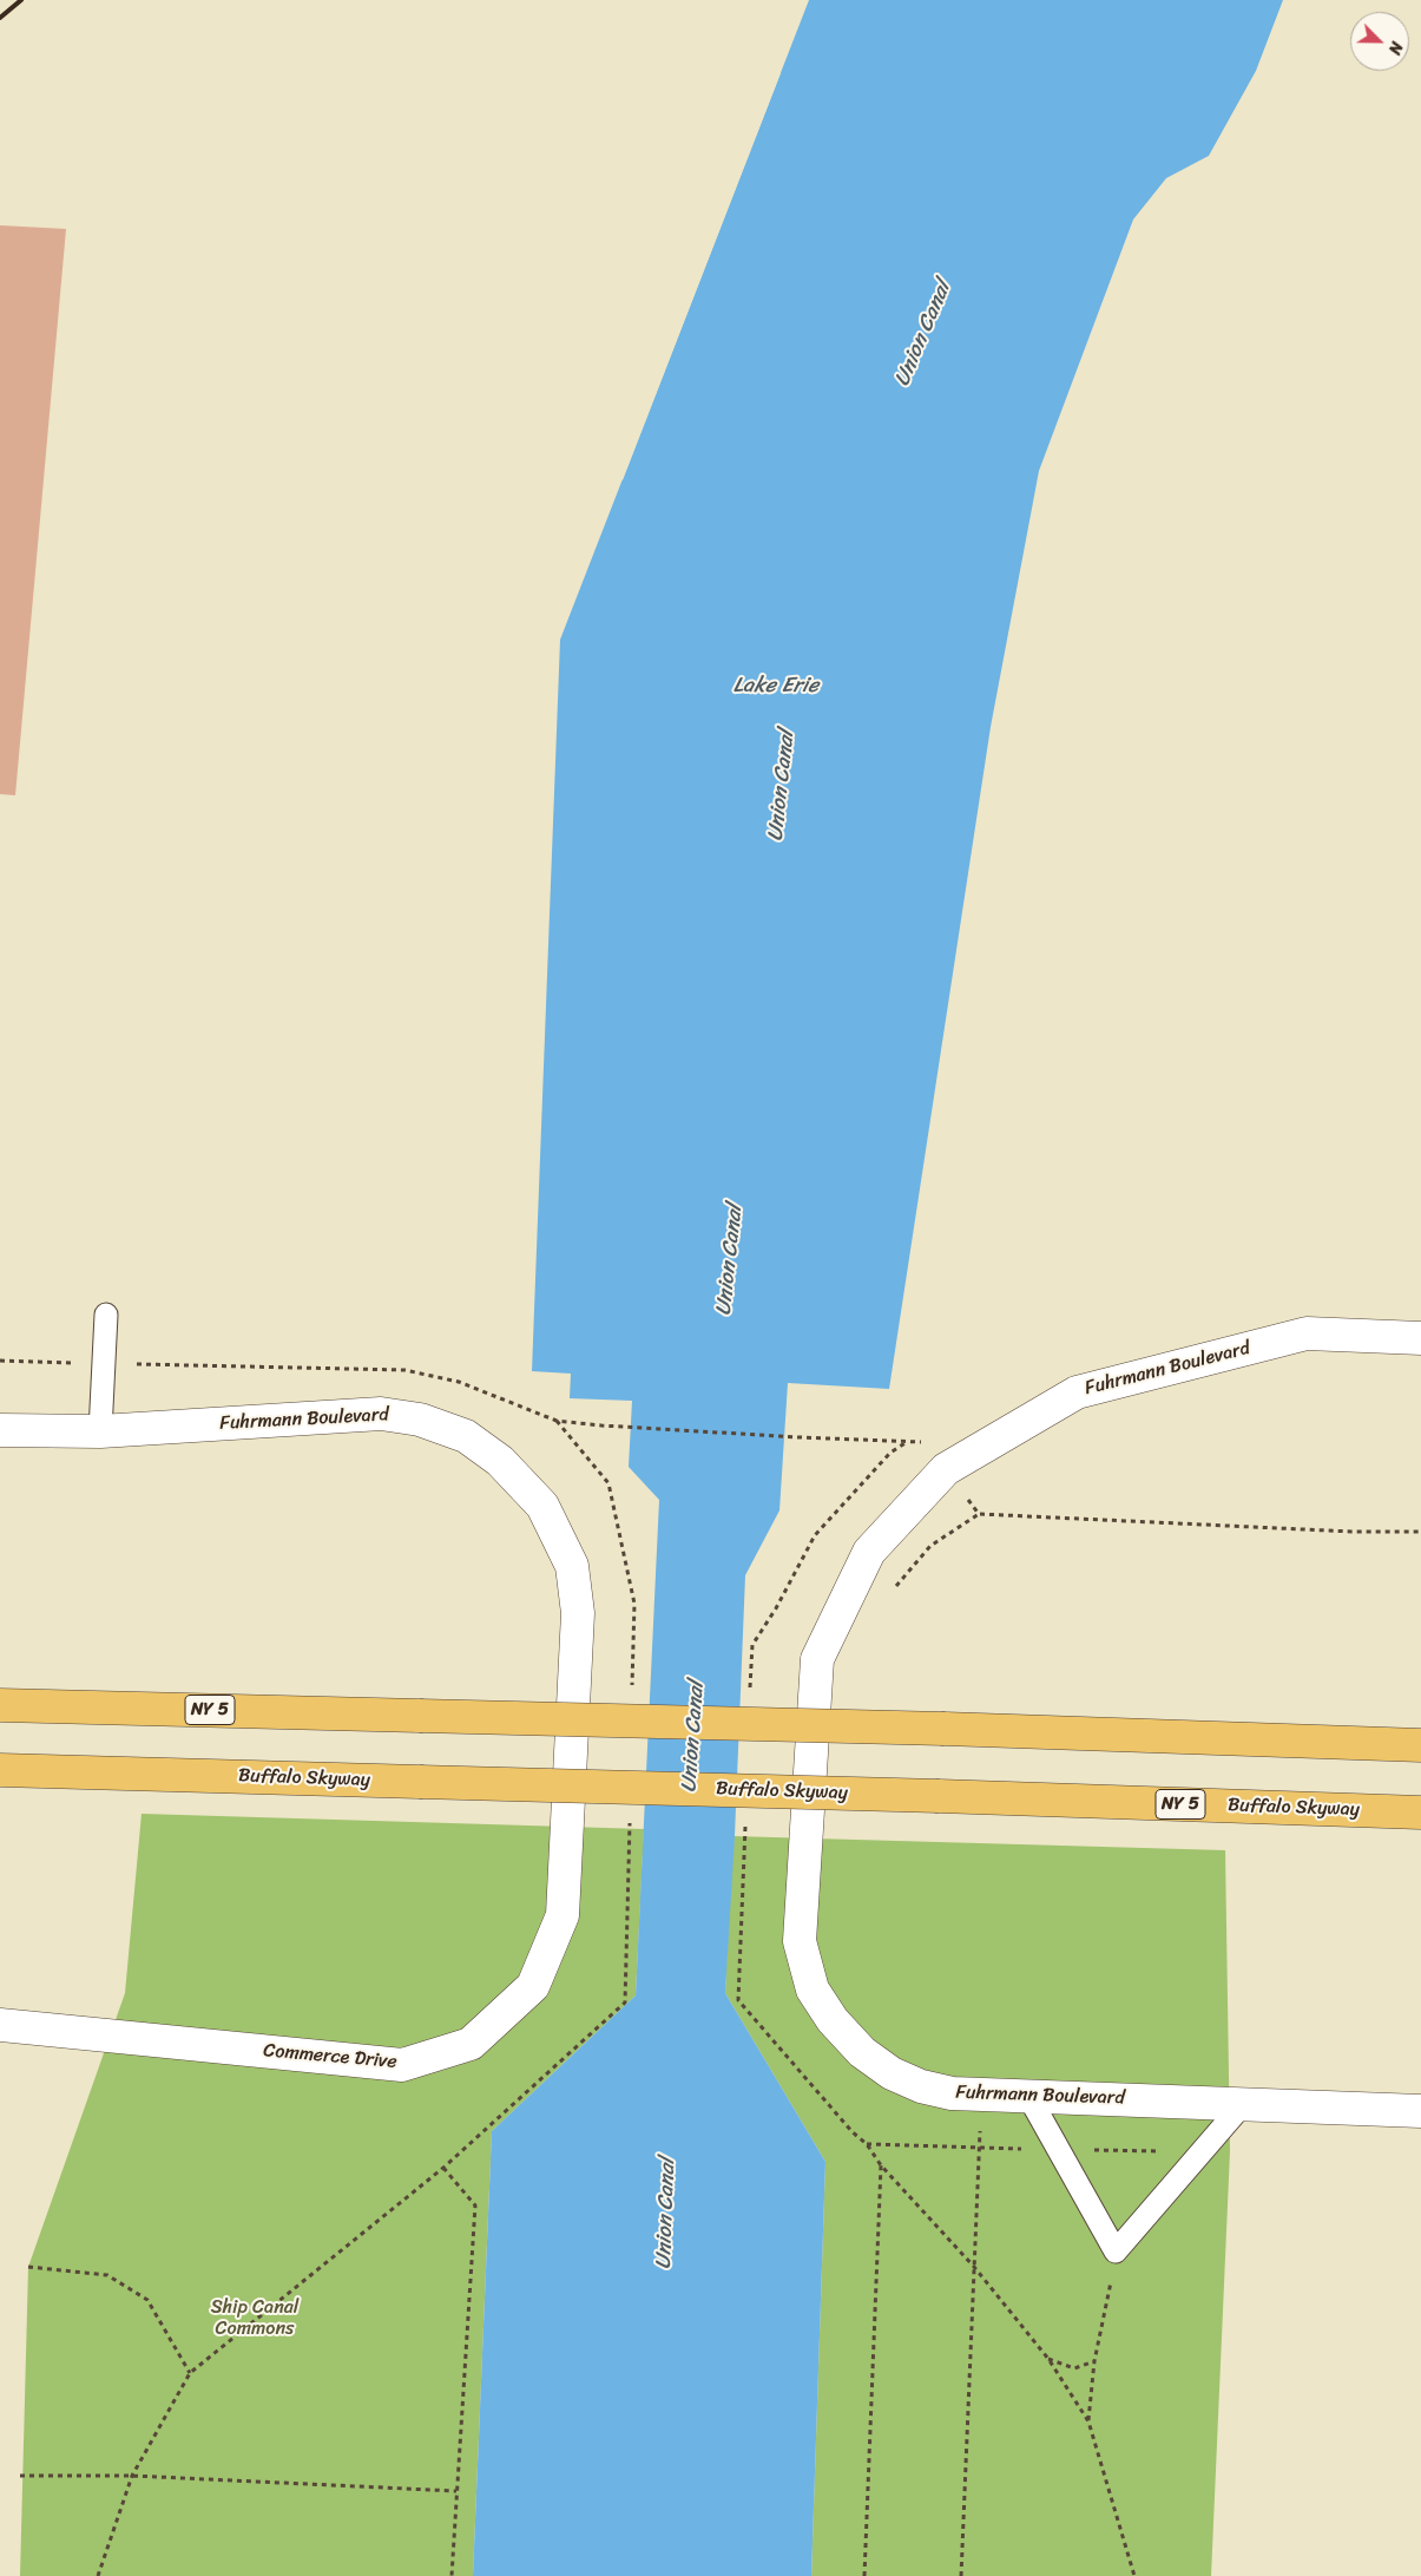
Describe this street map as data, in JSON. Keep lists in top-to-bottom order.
{
  "streets": {
    "highway": ["NY 5", "Buffalo Skyway"],
    "street": ["Fuhrmann Boulevard", "Commerce Drive"]
  },
  "crossings": [
    ["Fuhrmann Boulevard", "Commerce Drive"]
  ],
  "water": ["Union Canal", "Lake Erie"],
  "parks": ["Ship Canal Commons"],
  "north": "bottom right"
}
